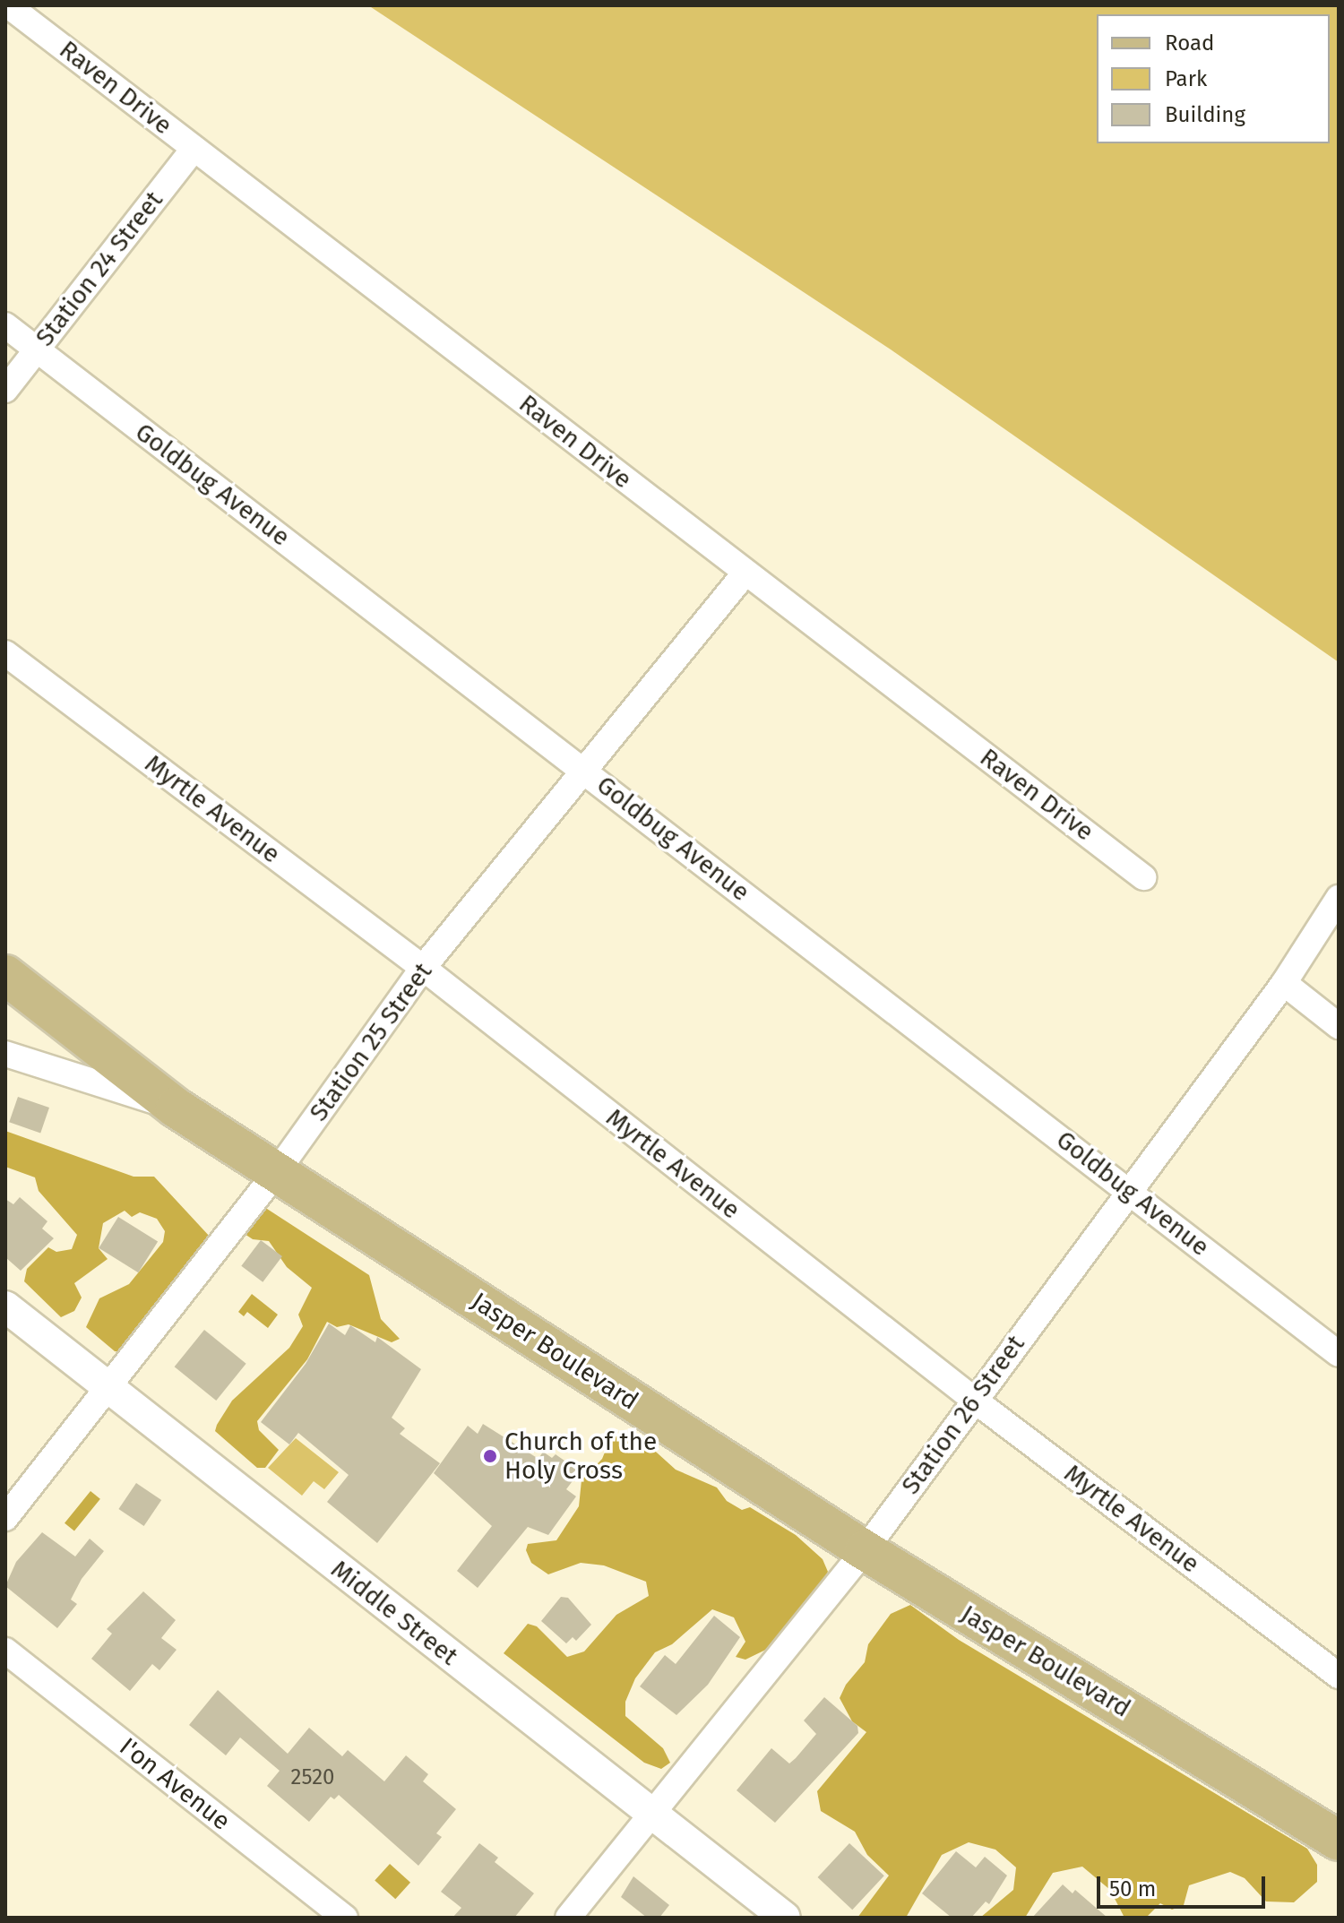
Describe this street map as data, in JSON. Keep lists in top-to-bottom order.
{
  "streets": {
    "main road": ["Jasper Boulevard"],
    "street": [
      "Raven Drive",
      "Station 24 Street",
      "Goldbug Avenue",
      "Myrtle Avenue",
      "Station 25 Street",
      "Station 26 Street",
      "Middle Street",
      "I'on Avenue"
    ]
  },
  "crossings": [
    ["Raven Drive", "Station 24 Street"],
    ["Raven Drive", "Station 25 Street"],
    ["Station 24 Street", "Goldbug Avenue"],
    ["Goldbug Avenue", "Station 25 Street"],
    ["Goldbug Avenue", "Station 26 Street"],
    ["Myrtle Avenue", "Station 25 Street"],
    ["Myrtle Avenue", "Station 26 Street"],
    ["Station 25 Street", "Jasper Boulevard"],
    ["Station 25 Street", "Middle Street"],
    ["Jasper Boulevard", "Station 26 Street"],
    ["Station 26 Street", "Middle Street"]
  ],
  "places": ["Church of the Holy Cross"],
  "house_numbers": ["2520"],
  "legend": ["Road", "Park", "Building"],
  "scale_bar": "50 m"
}
